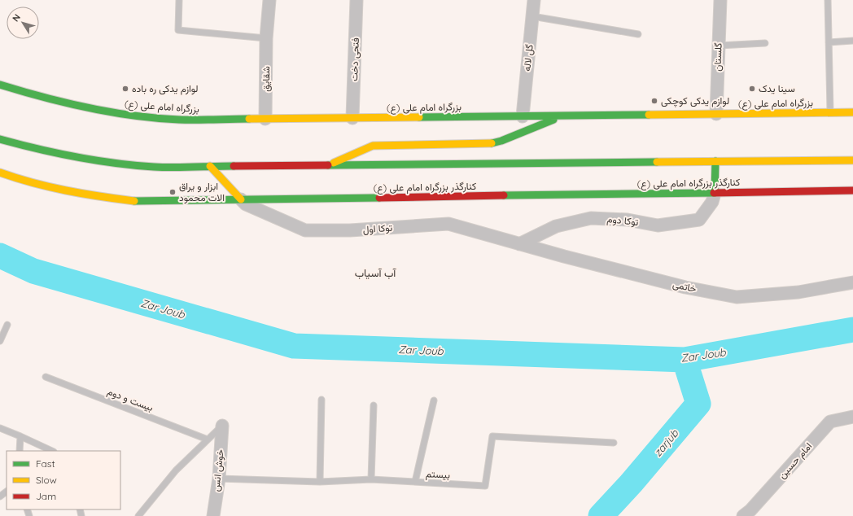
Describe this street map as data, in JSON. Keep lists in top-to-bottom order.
{
  "streets": {
    "main road": ["بزرگراه امام علی (ع)", "کنارگذر بزرگراه امام علی (ع)"],
    "street": [
      "گلستان",
      "گل لاله",
      "فتحی دخت",
      "شقایق",
      "توکا دوم",
      "توکا اول",
      "خاتمی",
      "امام حسین",
      "خوش انس"
    ],
    "lane": ["بیست و دوم", "بیستم"]
  },
  "crossings": [
    ["گلستان", "بزرگراه امام علی (ع)"],
    ["گل لاله", "بزرگراه امام علی (ع)"],
    ["فتحی دخت", "بزرگراه امام علی (ع)"],
    ["شقایق", "بزرگراه امام علی (ع)"],
    ["کنارگذر بزرگراه امام علی (ع)", "توکا دوم"],
    ["کنارگذر بزرگراه امام علی (ع)", "توکا اول"],
    ["توکا دوم", "توکا اول"],
    ["توکا دوم", "خاتمی"],
    ["توکا اول", "خاتمی"],
    ["خوش انس", "بیستم"]
  ],
  "districts": ["آب آسیاب"],
  "water": ["Zar Joub", "zarjub"],
  "places": [
    "لوازم یدکی ره باده",
    "سینا یدک",
    "لوازم یدکی کوچکی",
    "ابزار و یراق الات محمود"
  ],
  "legend": ["Fast", "Slow", "Jam"],
  "north": "top left"
}
